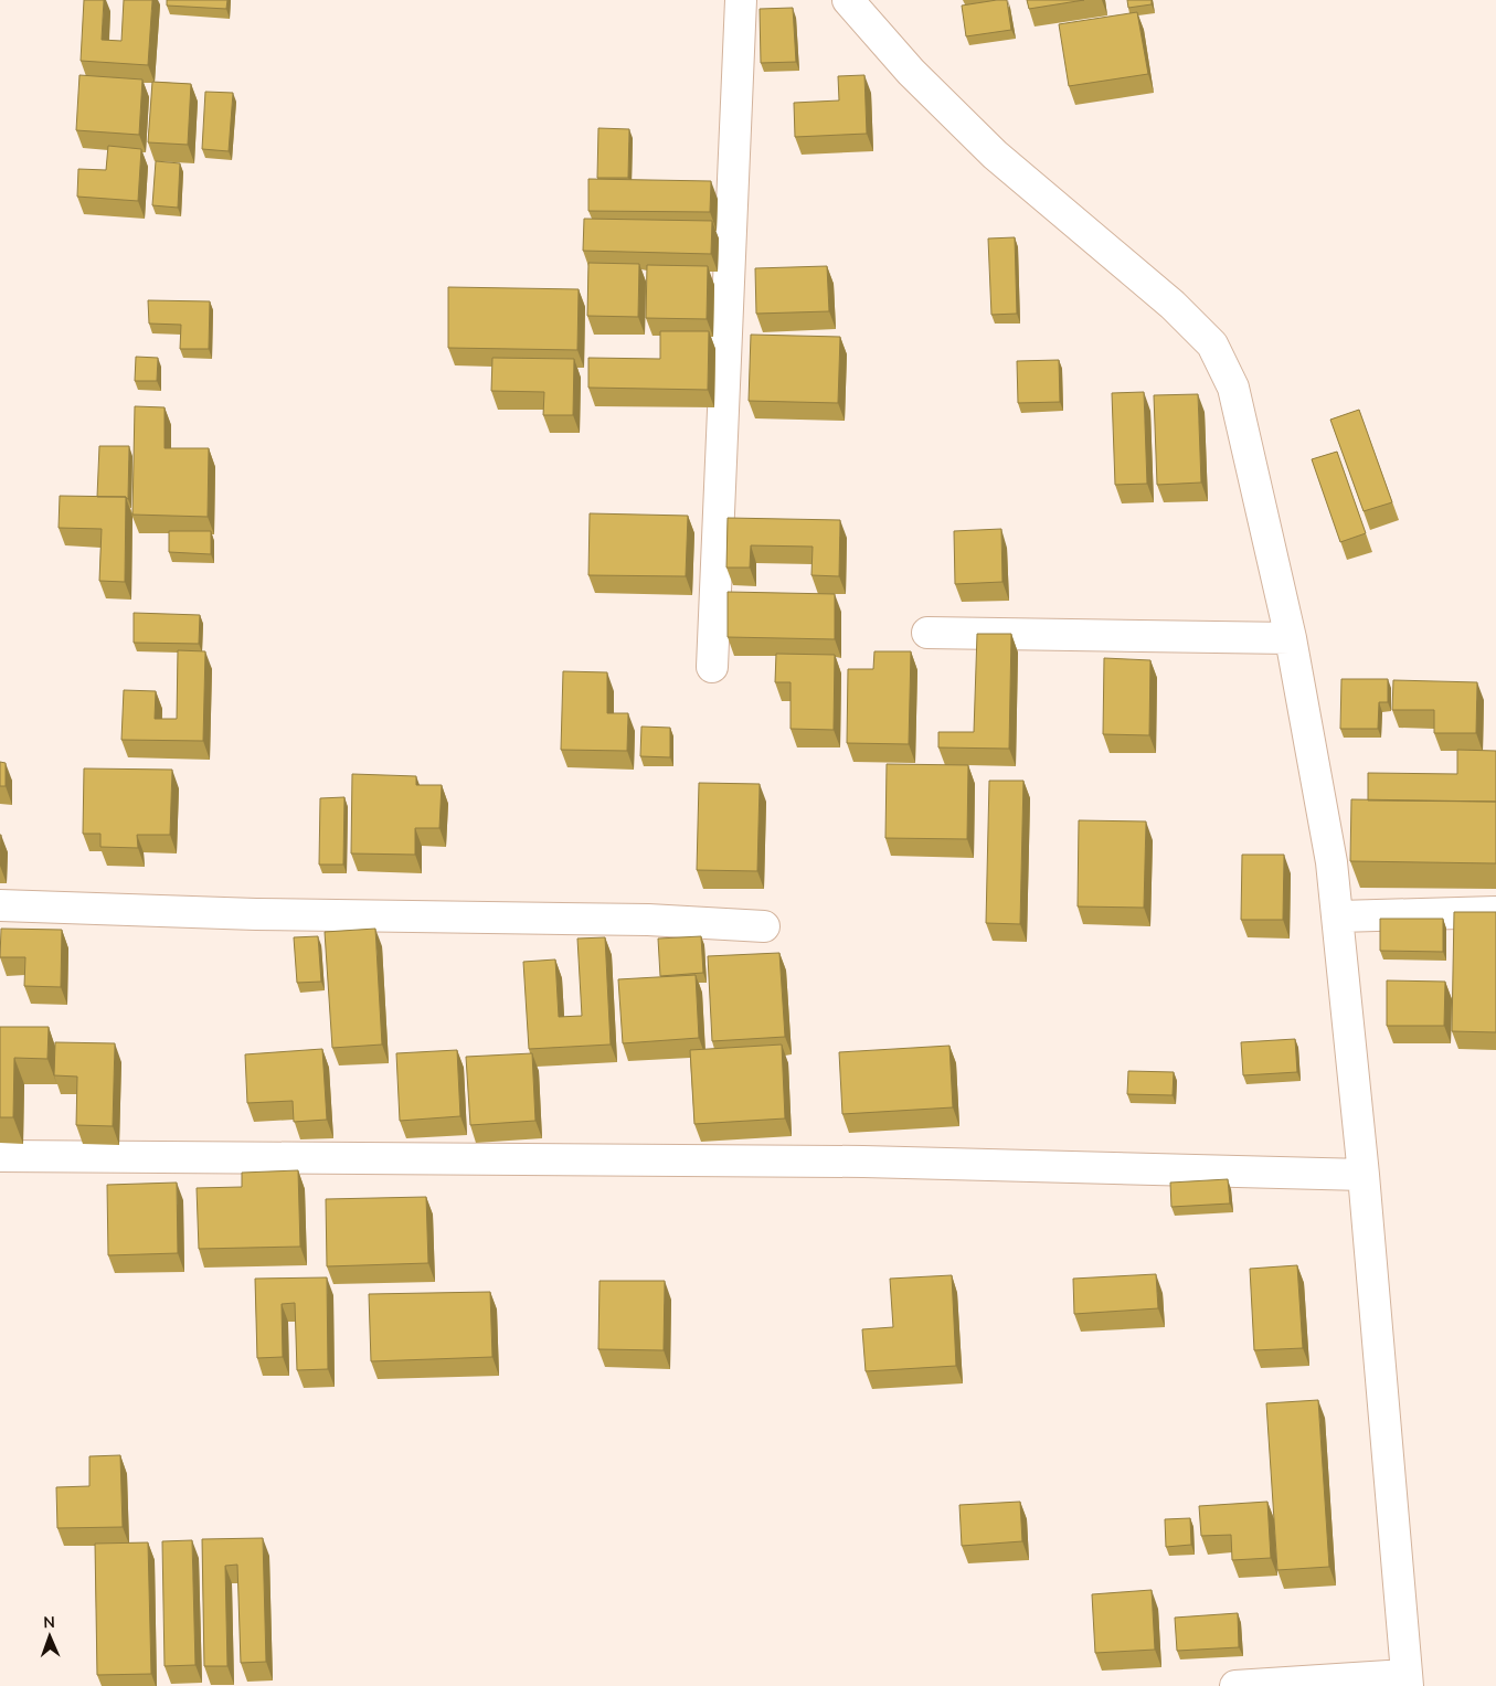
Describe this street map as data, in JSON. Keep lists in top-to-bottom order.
{
  "north": "top"
}
